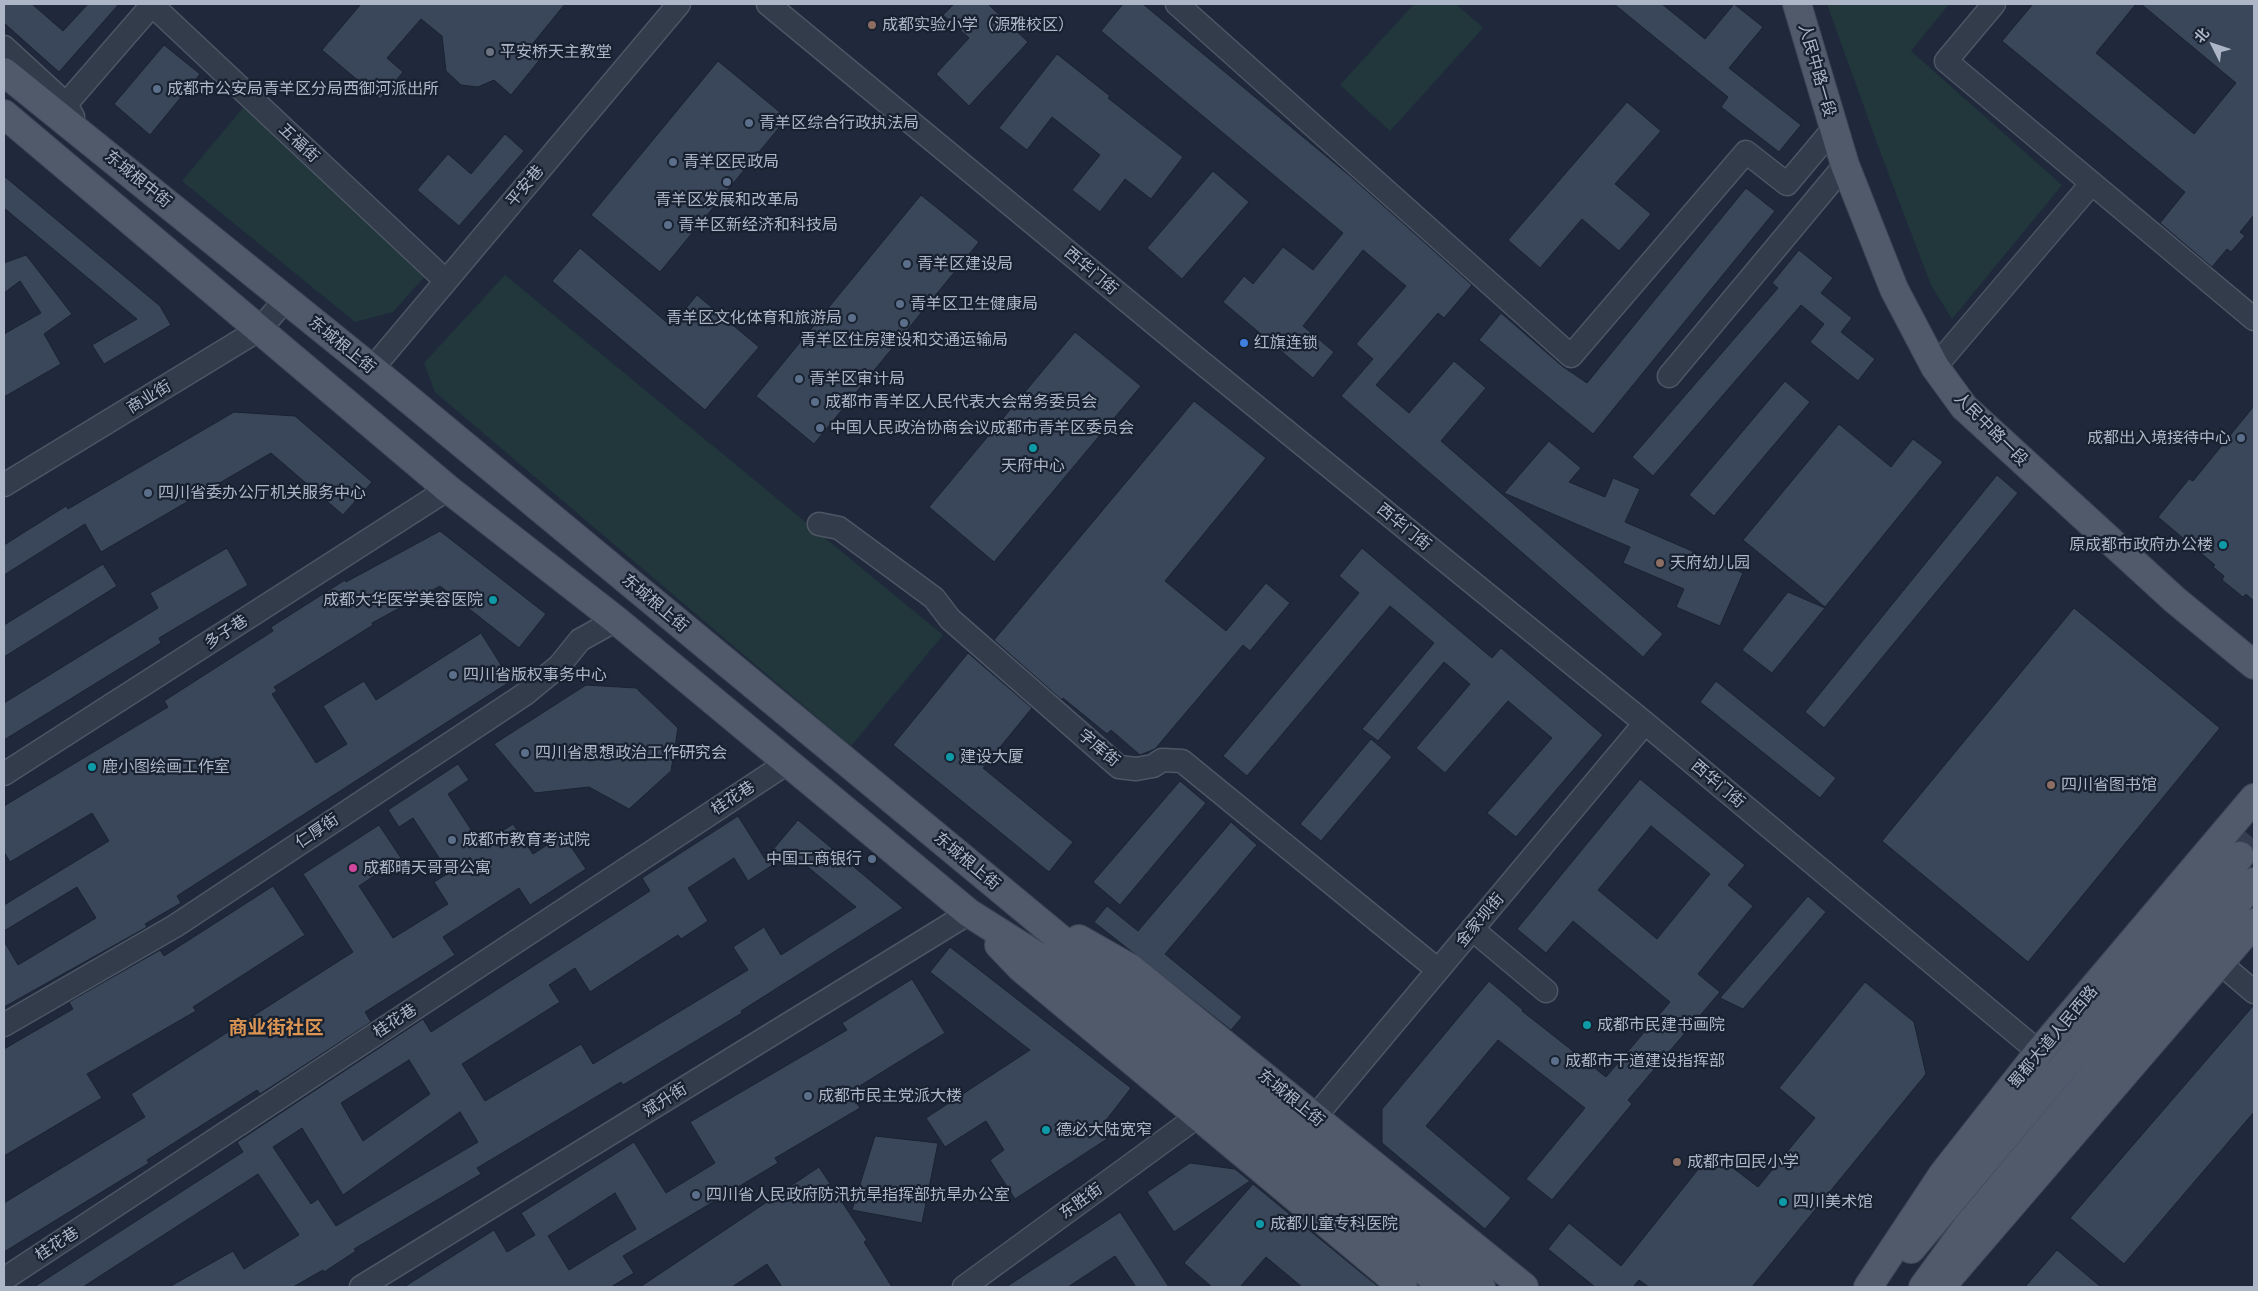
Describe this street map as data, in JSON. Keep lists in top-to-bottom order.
{
  "streets": {
    "main road": [
      "人民中路一段",
      "东城根中街",
      "东城根上街",
      "蜀都大道人民西路"
    ],
    "street": [
      "五福街",
      "平安巷",
      "西华门街",
      "商业街",
      "多子巷",
      "字库街",
      "桂花巷",
      "仁厚街",
      "金家坝街",
      "斌升街",
      "东胜街"
    ]
  },
  "crossings": [
    ["五福街", "东城根中街"],
    ["五福街", "平安巷"],
    ["东城根中街", "东城根上街"],
    ["东城根中街", "商业街"],
    ["平安巷", "东城根上街"],
    ["西华门街", "金家坝街"],
    ["西华门街", "蜀都大道人民西路"],
    ["东城根上街", "商业街"],
    ["东城根上街", "金家坝街"],
    ["字库街", "金家坝街"]
  ],
  "districts": ["商业街社区"],
  "places": [
    "成都实验小学（源雅校区）",
    "平安桥天主教堂",
    "成都市公安局青羊区分局西御河派出所",
    "青羊区综合行政执法局",
    "青羊区民政局",
    "青羊区发展和改革局",
    "青羊区新经济和科技局",
    "青羊区建设局",
    "青羊区卫生健康局",
    "青羊区文化体育和旅游局",
    "青羊区住房建设和交通运输局",
    "红旗连锁",
    "青羊区审计局",
    "成都市青羊区人民代表大会常务委员会",
    "中国人民政治协商会议成都市青羊区委员会",
    "成都出入境接待中心",
    "天府中心",
    "四川省委办公厅机关服务中心",
    "原成都市政府办公楼",
    "天府幼儿园",
    "成都大华医学美容医院",
    "四川省版权事务中心",
    "四川省思想政治工作研究会",
    "建设大厦",
    "鹿小图绘画工作室",
    "四川省图书馆",
    "成都市教育考试院",
    "中国工商银行",
    "成都晴天哥哥公寓",
    "成都市民建书画院",
    "成都市干道建设指挥部",
    "成都市民主党派大楼",
    "德必大陆宽窄",
    "成都市回民小学",
    "四川省人民政府防汛抗旱指挥部抗旱办公室",
    "四川美术馆",
    "成都儿童专科医院"
  ],
  "north": "top left"
}
